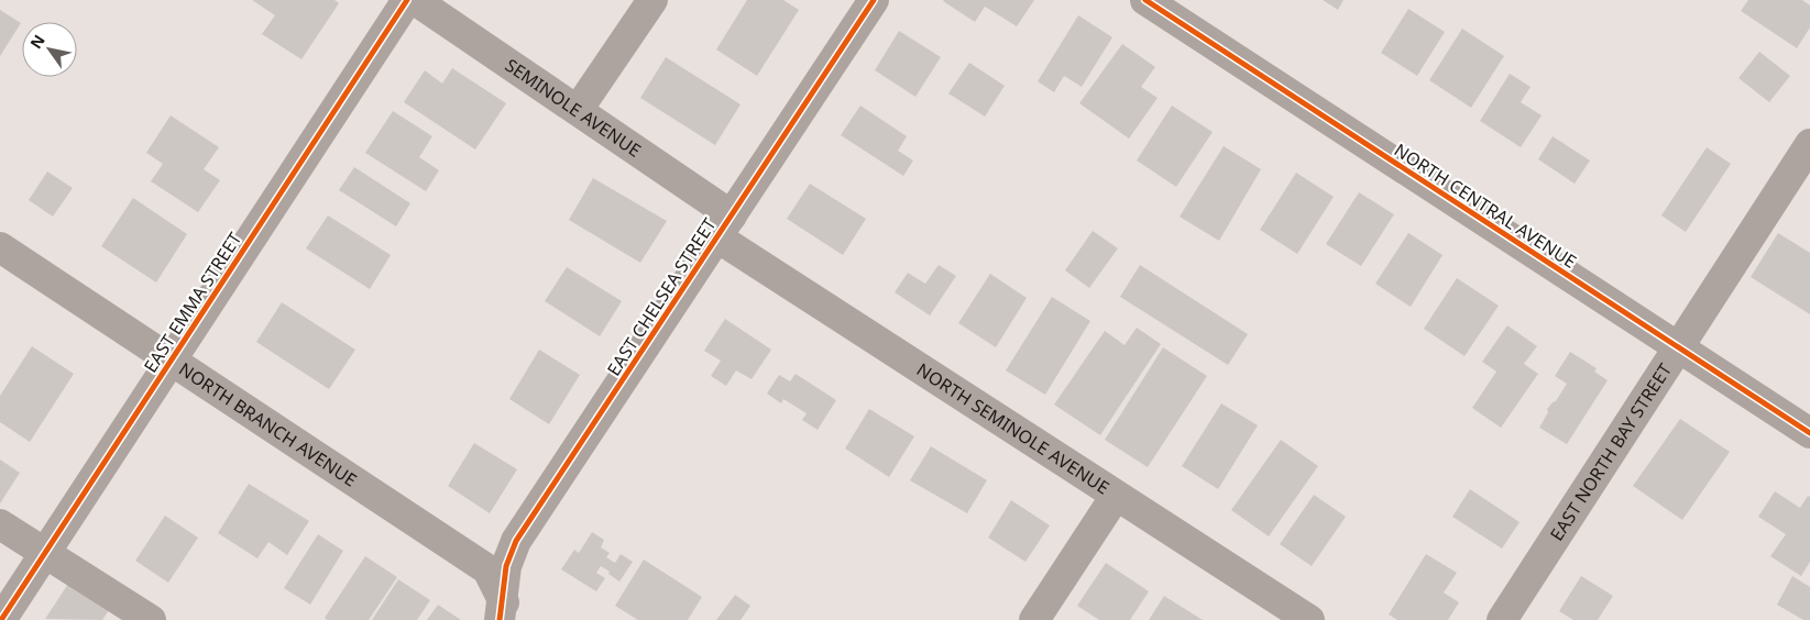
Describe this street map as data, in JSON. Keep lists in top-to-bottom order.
{
  "streets": {
    "street": [
      "SEMINOLE AVENUE",
      "NORTH CENTRAL AVENUE",
      "EAST CHELSEA STREET",
      "EAST EMMA STREET",
      "NORTH BRANCH AVENUE",
      "NORTH SEMINOLE AVENUE",
      "EAST NORTH BAY STREET"
    ]
  },
  "crossings": [
    ["SEMINOLE AVENUE", "EAST CHELSEA STREET"],
    ["SEMINOLE AVENUE", "NORTH SEMINOLE AVENUE"],
    ["NORTH CENTRAL AVENUE", "EAST NORTH BAY STREET"],
    ["EAST CHELSEA STREET", "NORTH BRANCH AVENUE"],
    ["EAST CHELSEA STREET", "NORTH SEMINOLE AVENUE"],
    ["EAST EMMA STREET", "NORTH BRANCH AVENUE"]
  ],
  "north": "top left"
}
